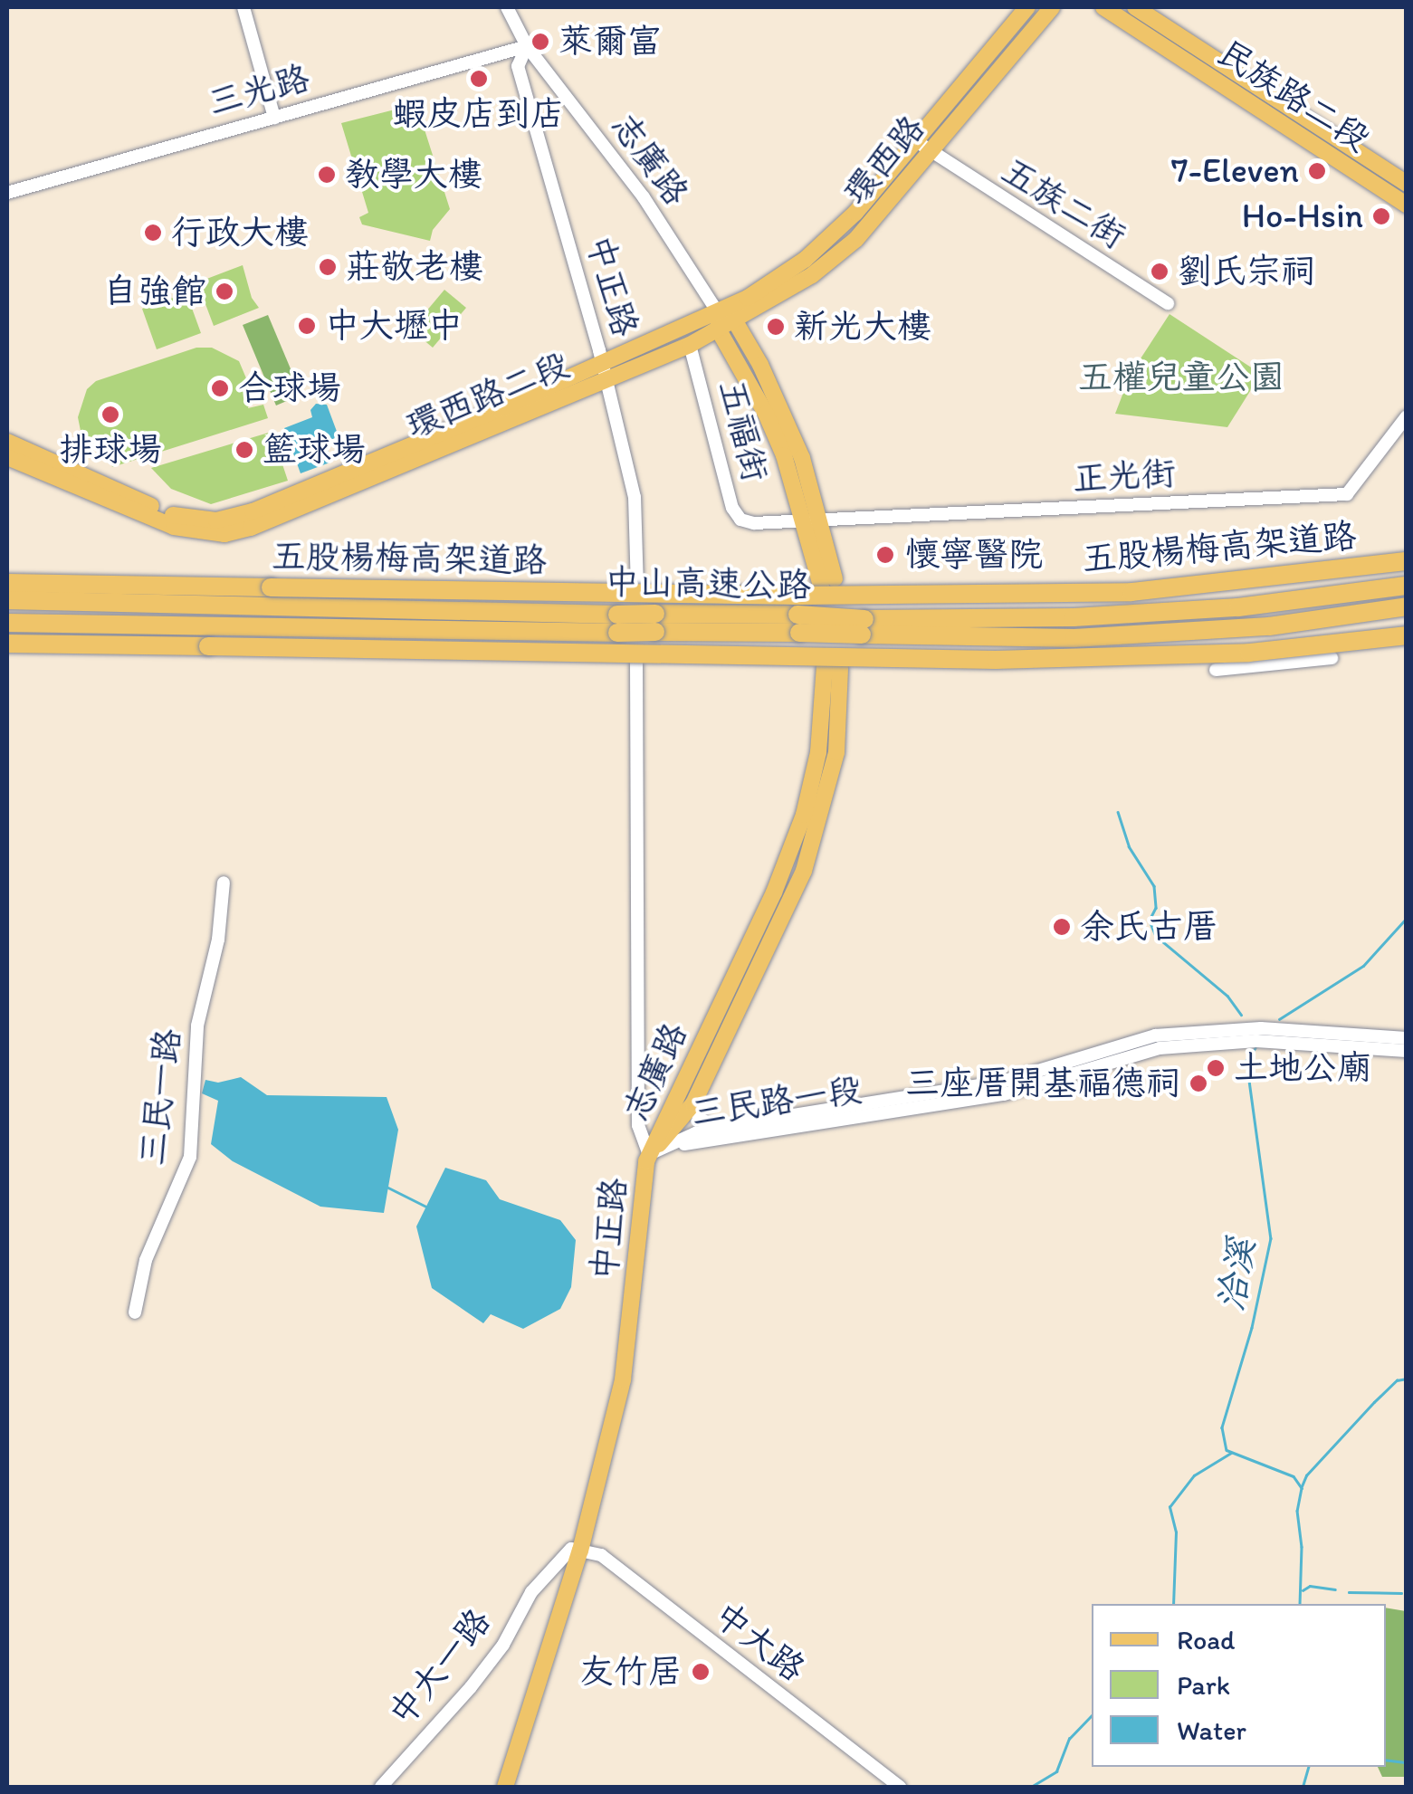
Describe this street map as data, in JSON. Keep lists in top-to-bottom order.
{
  "streets": {
    "highway": ["五股楊梅高架道路", "中山高速公路"],
    "main road": [
      "民族路二段",
      "志廣路",
      "環西路",
      "中正路",
      "環西路二段"
    ],
    "street": [
      "三光路",
      "五族二街",
      "五福街",
      "正光街",
      "三民一路",
      "三民路一段",
      "中大路",
      "中大一路"
    ]
  },
  "crossings": [
    ["三光路", "志廣路"],
    ["三光路", "中正路"],
    ["志廣路", "環西路"],
    ["志廣路", "中正路"],
    ["志廣路", "環西路二段"],
    ["志廣路", "三民路一段"],
    ["環西路", "五族二街"],
    ["環西路", "環西路二段"],
    ["中正路", "環西路二段"],
    ["中正路", "三民路一段"],
    ["中正路", "中大路"],
    ["中正路", "中大一路"],
    ["環西路二段", "五福街"],
    ["五福街", "正光街"],
    ["中大路", "中大一路"]
  ],
  "water": ["洽溪"],
  "parks": ["五權兒童公園"],
  "places": [
    "萊爾富",
    "蝦皮店到店",
    "7-Eleven",
    "教學大樓",
    "Ho-Hsin",
    "行政大樓",
    "莊敬老樓",
    "劉氏宗祠",
    "自強館",
    "中大壢中",
    "新光大樓",
    "合球場",
    "排球場",
    "籃球場",
    "懷寧醫院",
    "余氏古厝",
    "土地公廟",
    "三座厝開基福德祠",
    "友竹居"
  ],
  "legend": ["Road", "Park", "Water"]
}
